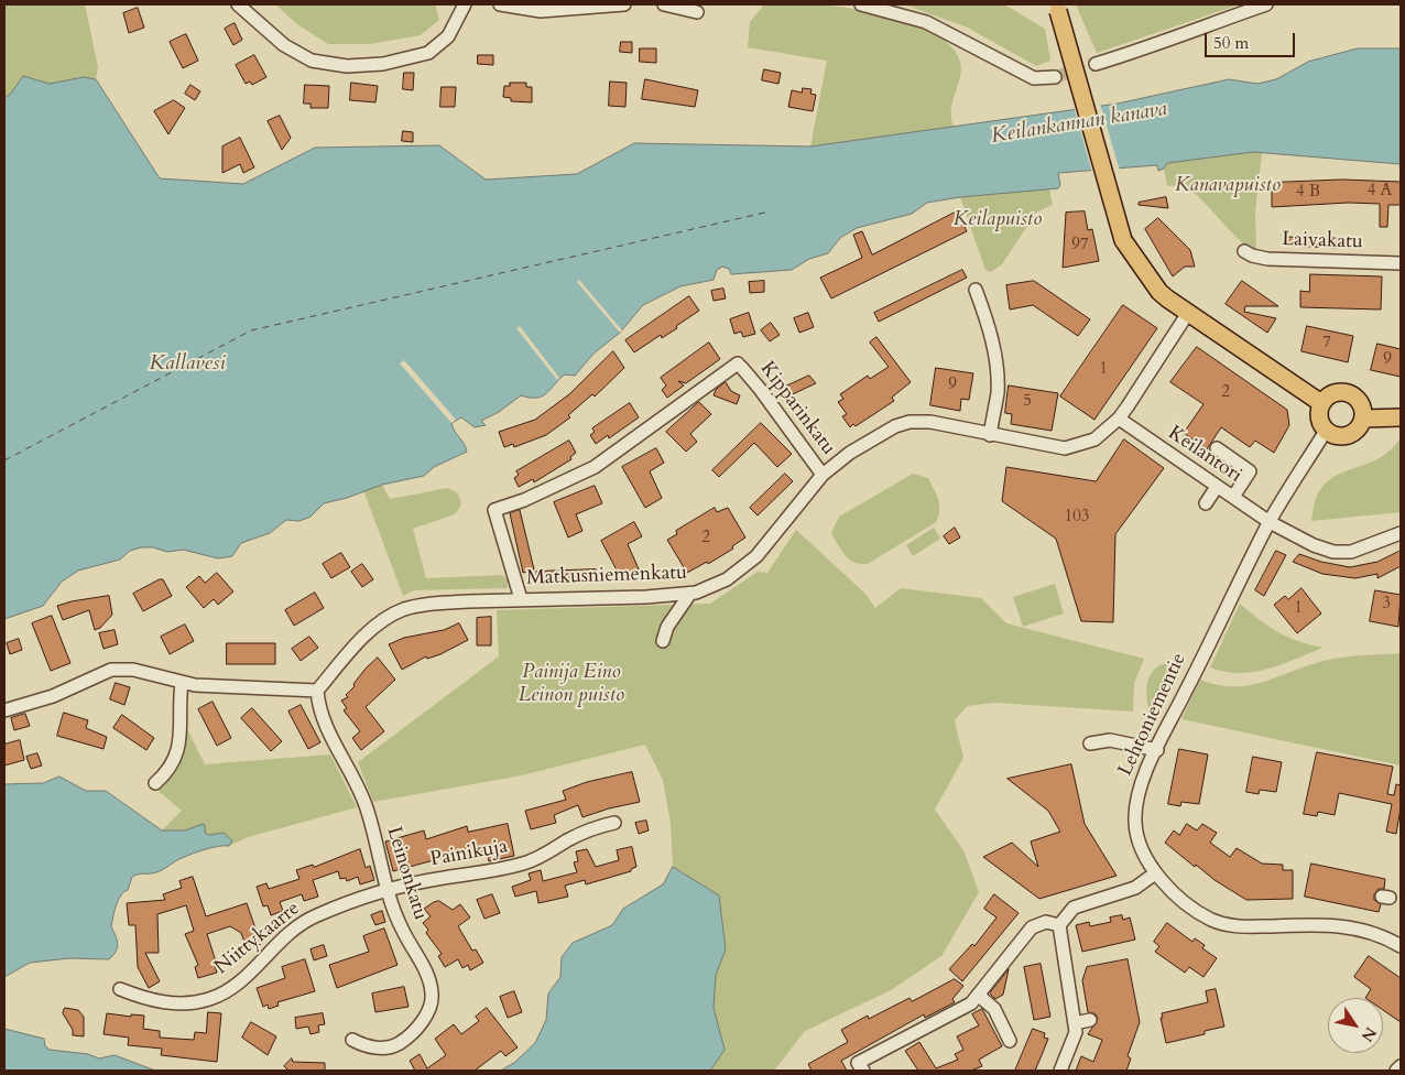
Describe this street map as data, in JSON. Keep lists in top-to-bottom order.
{
  "streets": {
    "street": [
      "Laivakatu",
      "Kipparinkatu",
      "Keilantori",
      "Matkusniemenkatu",
      "Lehtoniementie",
      "Painikuja",
      "Leinonkatu",
      "Niittykaarre"
    ]
  },
  "crossings": [
    ["Kipparinkatu", "Matkusniemenkatu"],
    ["Keilantori", "Matkusniemenkatu"],
    ["Keilantori", "Lehtoniementie"],
    ["Matkusniemenkatu", "Leinonkatu"],
    ["Painikuja", "Leinonkatu"],
    ["Painikuja", "Niittykaarre"],
    ["Leinonkatu", "Niittykaarre"]
  ],
  "water": ["Keilankannan kanava", "Kallavesi"],
  "parks": ["Kanavapuisto", "Keilapuisto", "Painija Eino Leinon puisto"],
  "house_numbers": [
    "4 A",
    "4 B",
    "97",
    "7",
    "9",
    "1",
    "9",
    "2",
    "5",
    "103",
    "2",
    "3",
    "1"
  ],
  "scale_bar": "50 m",
  "north": "bottom right"
}
